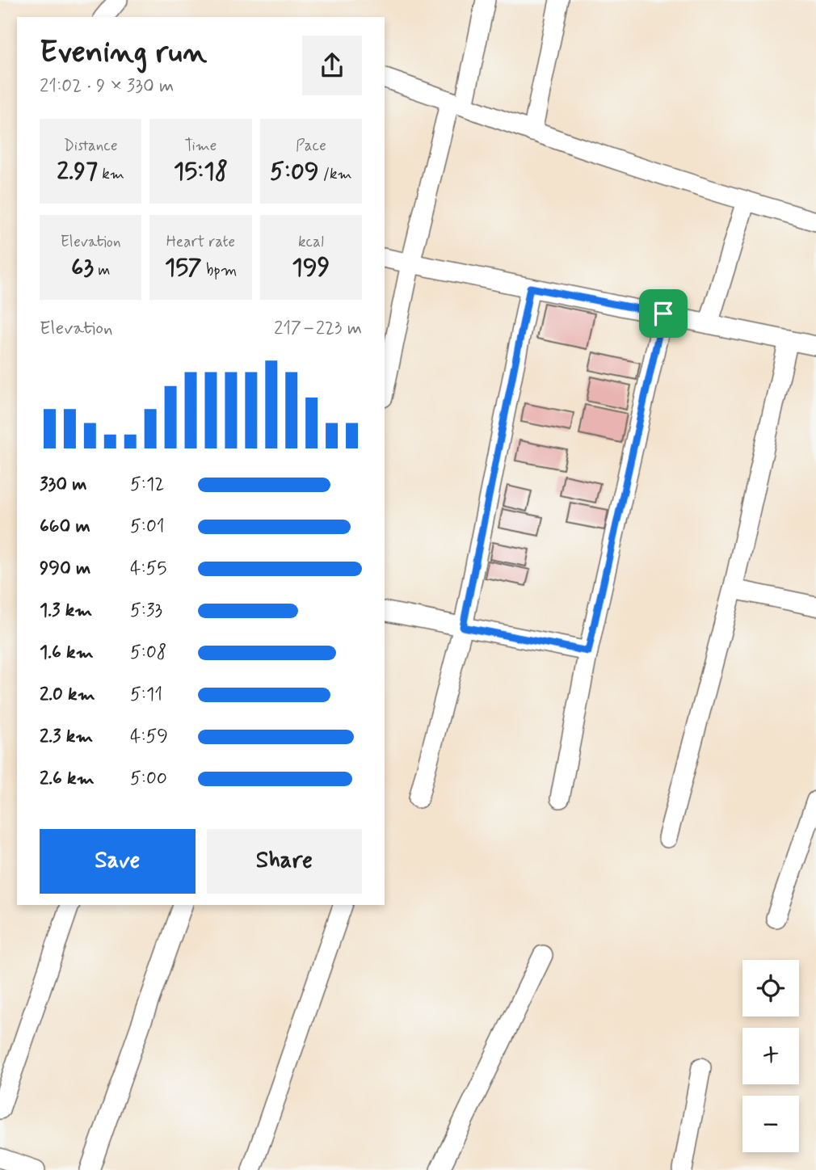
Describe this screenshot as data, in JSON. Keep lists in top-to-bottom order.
{
  "page": {
    "heading": ["Evening run", "21:02 · 9 × 330 m"],
    "stats": [
      ["Distance", "2.97 km"],
      ["Time", "15:18"],
      ["Pace", "5:09 /km"],
      ["Elevation", "63 m"],
      ["Heart rate", "157 bpm"],
      ["kcal", "199"]
    ],
    "chart": ["Elevation", "217–223 m"],
    "list": [
      {
        "name": "330 m",
        "note": "5:12"
      },
      {
        "name": "660 m",
        "note": "5:01"
      },
      {
        "name": "990 m",
        "note": "4:55"
      },
      {
        "name": "1.3 km",
        "note": "5:33"
      },
      {
        "name": "1.6 km",
        "note": "5:08"
      },
      {
        "name": "2.0 km",
        "note": "5:11"
      },
      {
        "name": "2.3 km",
        "note": "4:59"
      },
      {
        "name": "2.6 km",
        "note": "5:00"
      }
    ],
    "buttons": ["Save", "Share"],
    "map_buttons": ["+", "−"]
  }
}
